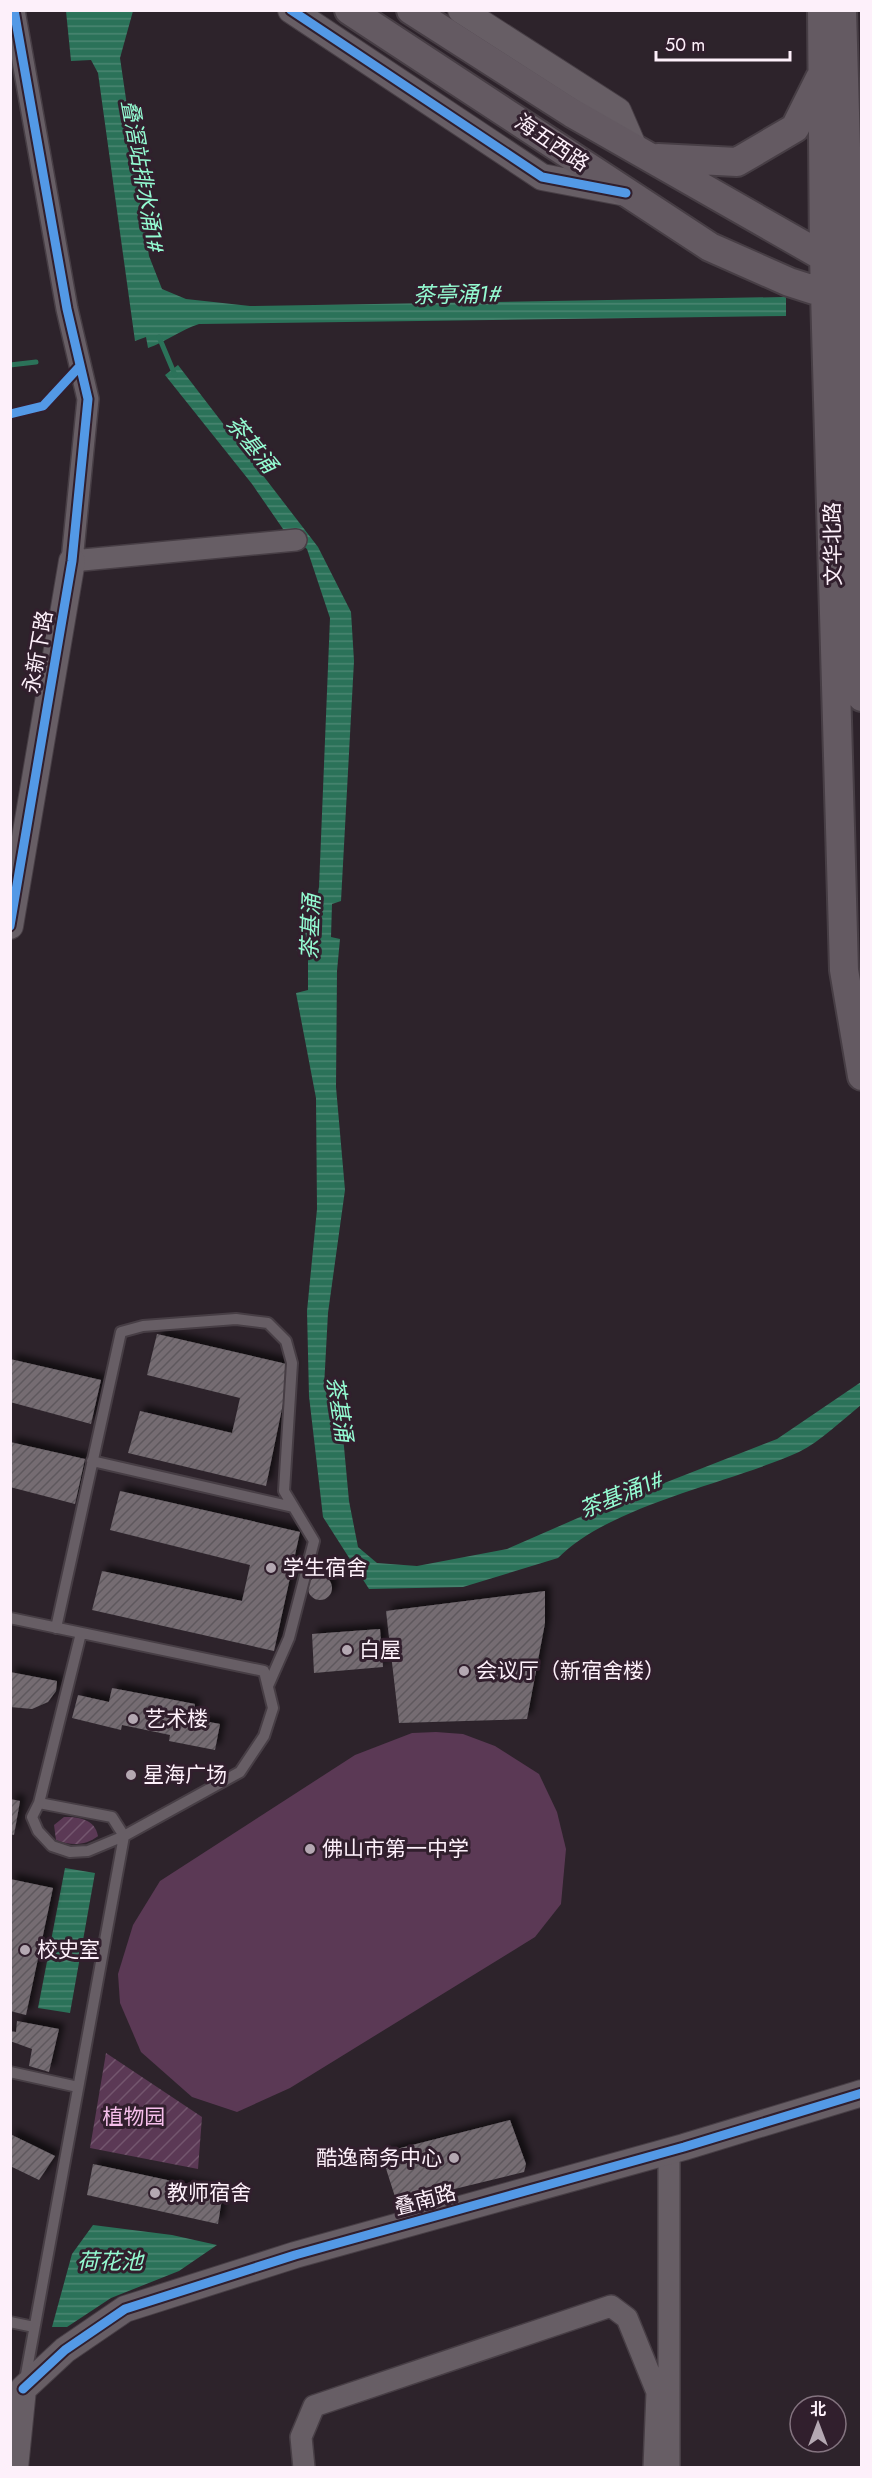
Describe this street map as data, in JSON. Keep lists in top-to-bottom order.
{
  "streets": {
    "main road": ["海五西路", "文华北路"],
    "street": ["永新下路", "叠南路"]
  },
  "crossings": [
    ["海五西路", "文华北路"]
  ],
  "water": [
    "叠滘站排水涌1#",
    "茶亭涌1#",
    "茶基涌",
    "茶基涌1#",
    "荷花池"
  ],
  "parks": ["植物园"],
  "places": [
    "学生宿舍",
    "白屋",
    "会议厅（新宿舍楼）",
    "艺术楼",
    "星海广场",
    "佛山市第一中学",
    "校史室",
    "酷逸商务中心",
    "教师宿舍"
  ],
  "scale_bar": "50 m",
  "north": "top"
}
